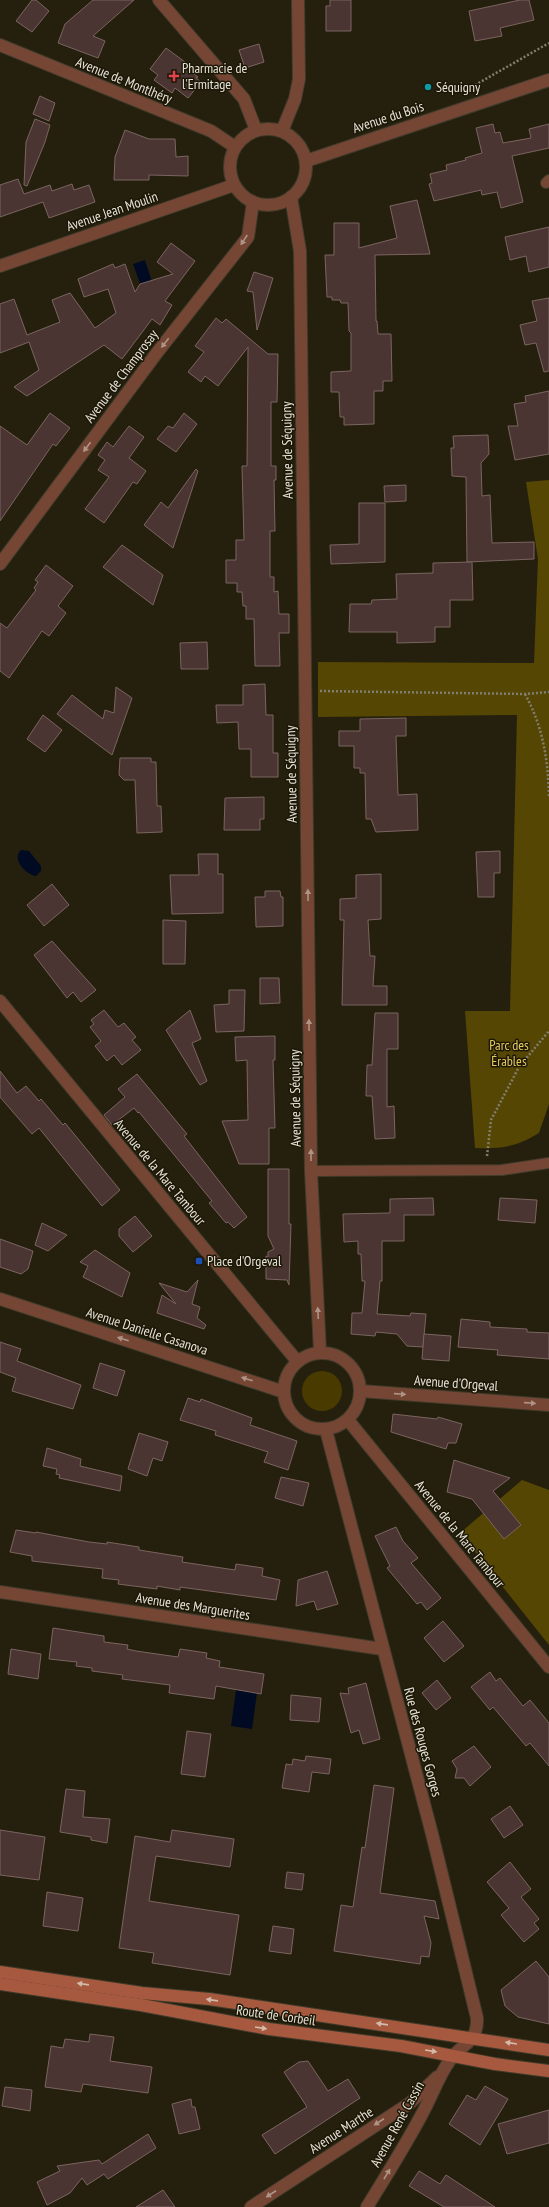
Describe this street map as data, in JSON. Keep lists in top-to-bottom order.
{
  "streets": {
    "main road": ["Route de Corbeil"],
    "street": [
      "Avenue de Montlhéry",
      "Avenue du Bois",
      "Avenue Jean Moulin",
      "Avenue de Champrosay",
      "Avenue de Séquigny",
      "Avenue de la Mare Tambour",
      "Avenue Danielle Casanova",
      "Avenue d'Orgeval",
      "Avenue des Marguerites",
      "Rue des Rouges Gorges",
      "Avenue René Cassin",
      "Avenue Marthe"
    ]
  },
  "crossings": [
    ["Avenue de Montlhéry", "Avenue du Bois"],
    ["Avenue de Montlhéry", "Avenue Jean Moulin"],
    ["Avenue de Montlhéry", "Avenue de Champrosay"],
    ["Avenue de Montlhéry", "Avenue de Séquigny"],
    ["Avenue du Bois", "Avenue Jean Moulin"],
    ["Avenue du Bois", "Avenue de Champrosay"],
    ["Avenue du Bois", "Avenue de Séquigny"],
    ["Avenue Jean Moulin", "Avenue de Champrosay"],
    ["Avenue Jean Moulin", "Avenue de Séquigny"],
    ["Avenue de Champrosay", "Avenue de Séquigny"],
    ["Avenue de Séquigny", "Avenue de la Mare Tambour"],
    ["Avenue de Séquigny", "Avenue Danielle Casanova"],
    ["Avenue de Séquigny", "Avenue d'Orgeval"],
    ["Avenue de Séquigny", "Rue des Rouges Gorges"],
    ["Avenue de la Mare Tambour", "Avenue Danielle Casanova"],
    ["Avenue de la Mare Tambour", "Avenue d'Orgeval"],
    ["Avenue de la Mare Tambour", "Rue des Rouges Gorges"],
    ["Avenue Danielle Casanova", "Avenue d'Orgeval"],
    ["Avenue Danielle Casanova", "Rue des Rouges Gorges"],
    ["Avenue d'Orgeval", "Rue des Rouges Gorges"],
    ["Avenue des Marguerites", "Rue des Rouges Gorges"],
    ["Rue des Rouges Gorges", "Route de Corbeil"],
    ["Route de Corbeil", "Avenue René Cassin"],
    ["Avenue René Cassin", "Avenue Marthe"]
  ],
  "one_way": [
    "Avenue de Champrosay",
    "Avenue de Séquigny",
    "Avenue Danielle Casanova",
    "Avenue d'Orgeval",
    "Avenue René Cassin",
    "Avenue Marthe"
  ],
  "parks": ["Parc des Érables"],
  "places": {
    "health": ["Pharmacie de l'Ermitage"],
    "other": ["Séquigny"],
    "transit": ["Place d'Orgeval"]
  }
}
